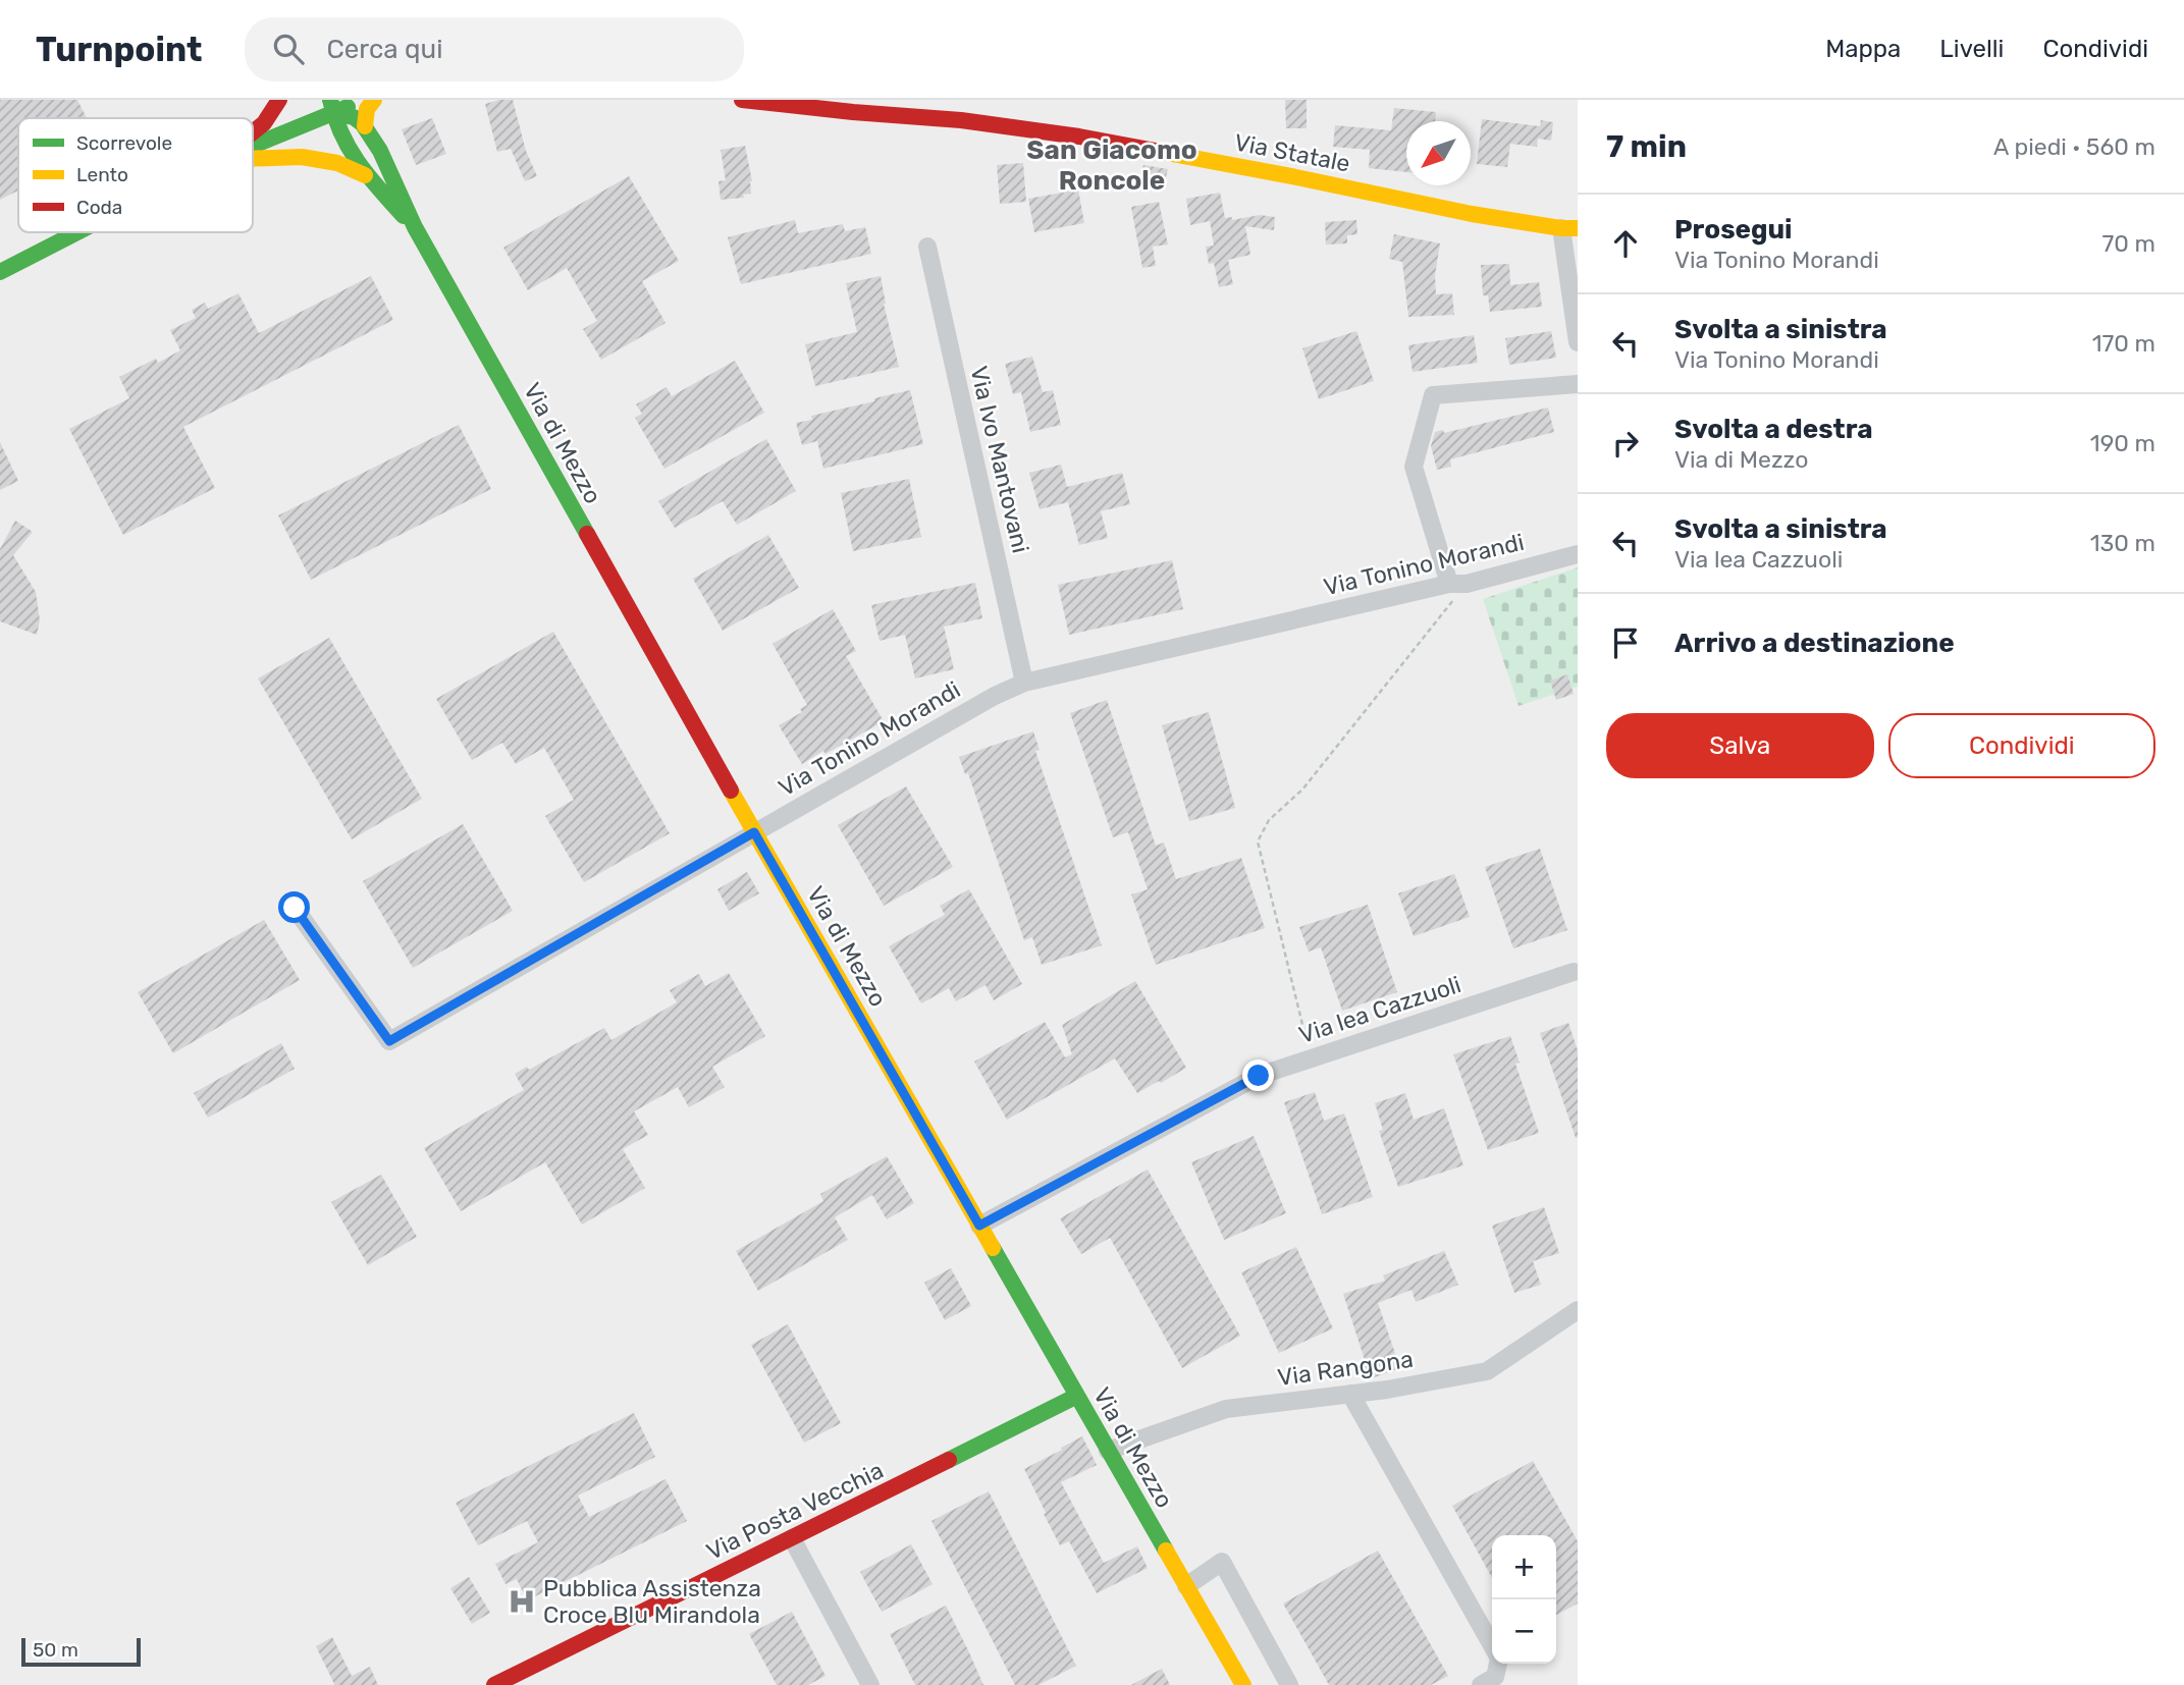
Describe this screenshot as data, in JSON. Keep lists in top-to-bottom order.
{
  "streets": {
    "street": [
      "Via Statale",
      "Via di Mezzo",
      "Via Ivo Mantovani",
      "Via Tonino Morandi",
      "Via lea Cazzuoli",
      "Via Rangona",
      "Via Posta Vecchia"
    ]
  },
  "crossings": [
    ["Via di Mezzo", "Via Tonino Morandi"],
    ["Via di Mezzo", "Via lea Cazzuoli"],
    ["Via di Mezzo", "Via Rangona"],
    ["Via di Mezzo", "Via Posta Vecchia"],
    ["Via Ivo Mantovani", "Via Tonino Morandi"]
  ],
  "districts": ["San Giacomo Roncole"],
  "places": {
    "hospital": ["Pubblica Assistenza Croce Blu Mirandola"]
  },
  "legend": ["Scorrevole", "Lento", "Coda"],
  "scale_bar": "50 m",
  "north": "bottom left",
  "page": {
    "header": "Turnpoint",
    "search": "Cerca qui",
    "nav": ["Mappa", "Livelli", "Condividi"],
    "heading": ["7 min", "A piedi · 560 m"],
    "list": [
      ["Prosegui", "Via Tonino Morandi", "70 m"],
      ["Svolta a sinistra", "Via Tonino Morandi", "170 m"],
      ["Svolta a destra", "Via di Mezzo", "190 m"],
      ["Svolta a sinistra", "Via lea Cazzuoli", "130 m"],
      "Arrivo a destinazione"
    ],
    "buttons": ["Salva", "Condividi"],
    "map_buttons": ["+", "−"],
    "scale": "50 m"
  }
}
